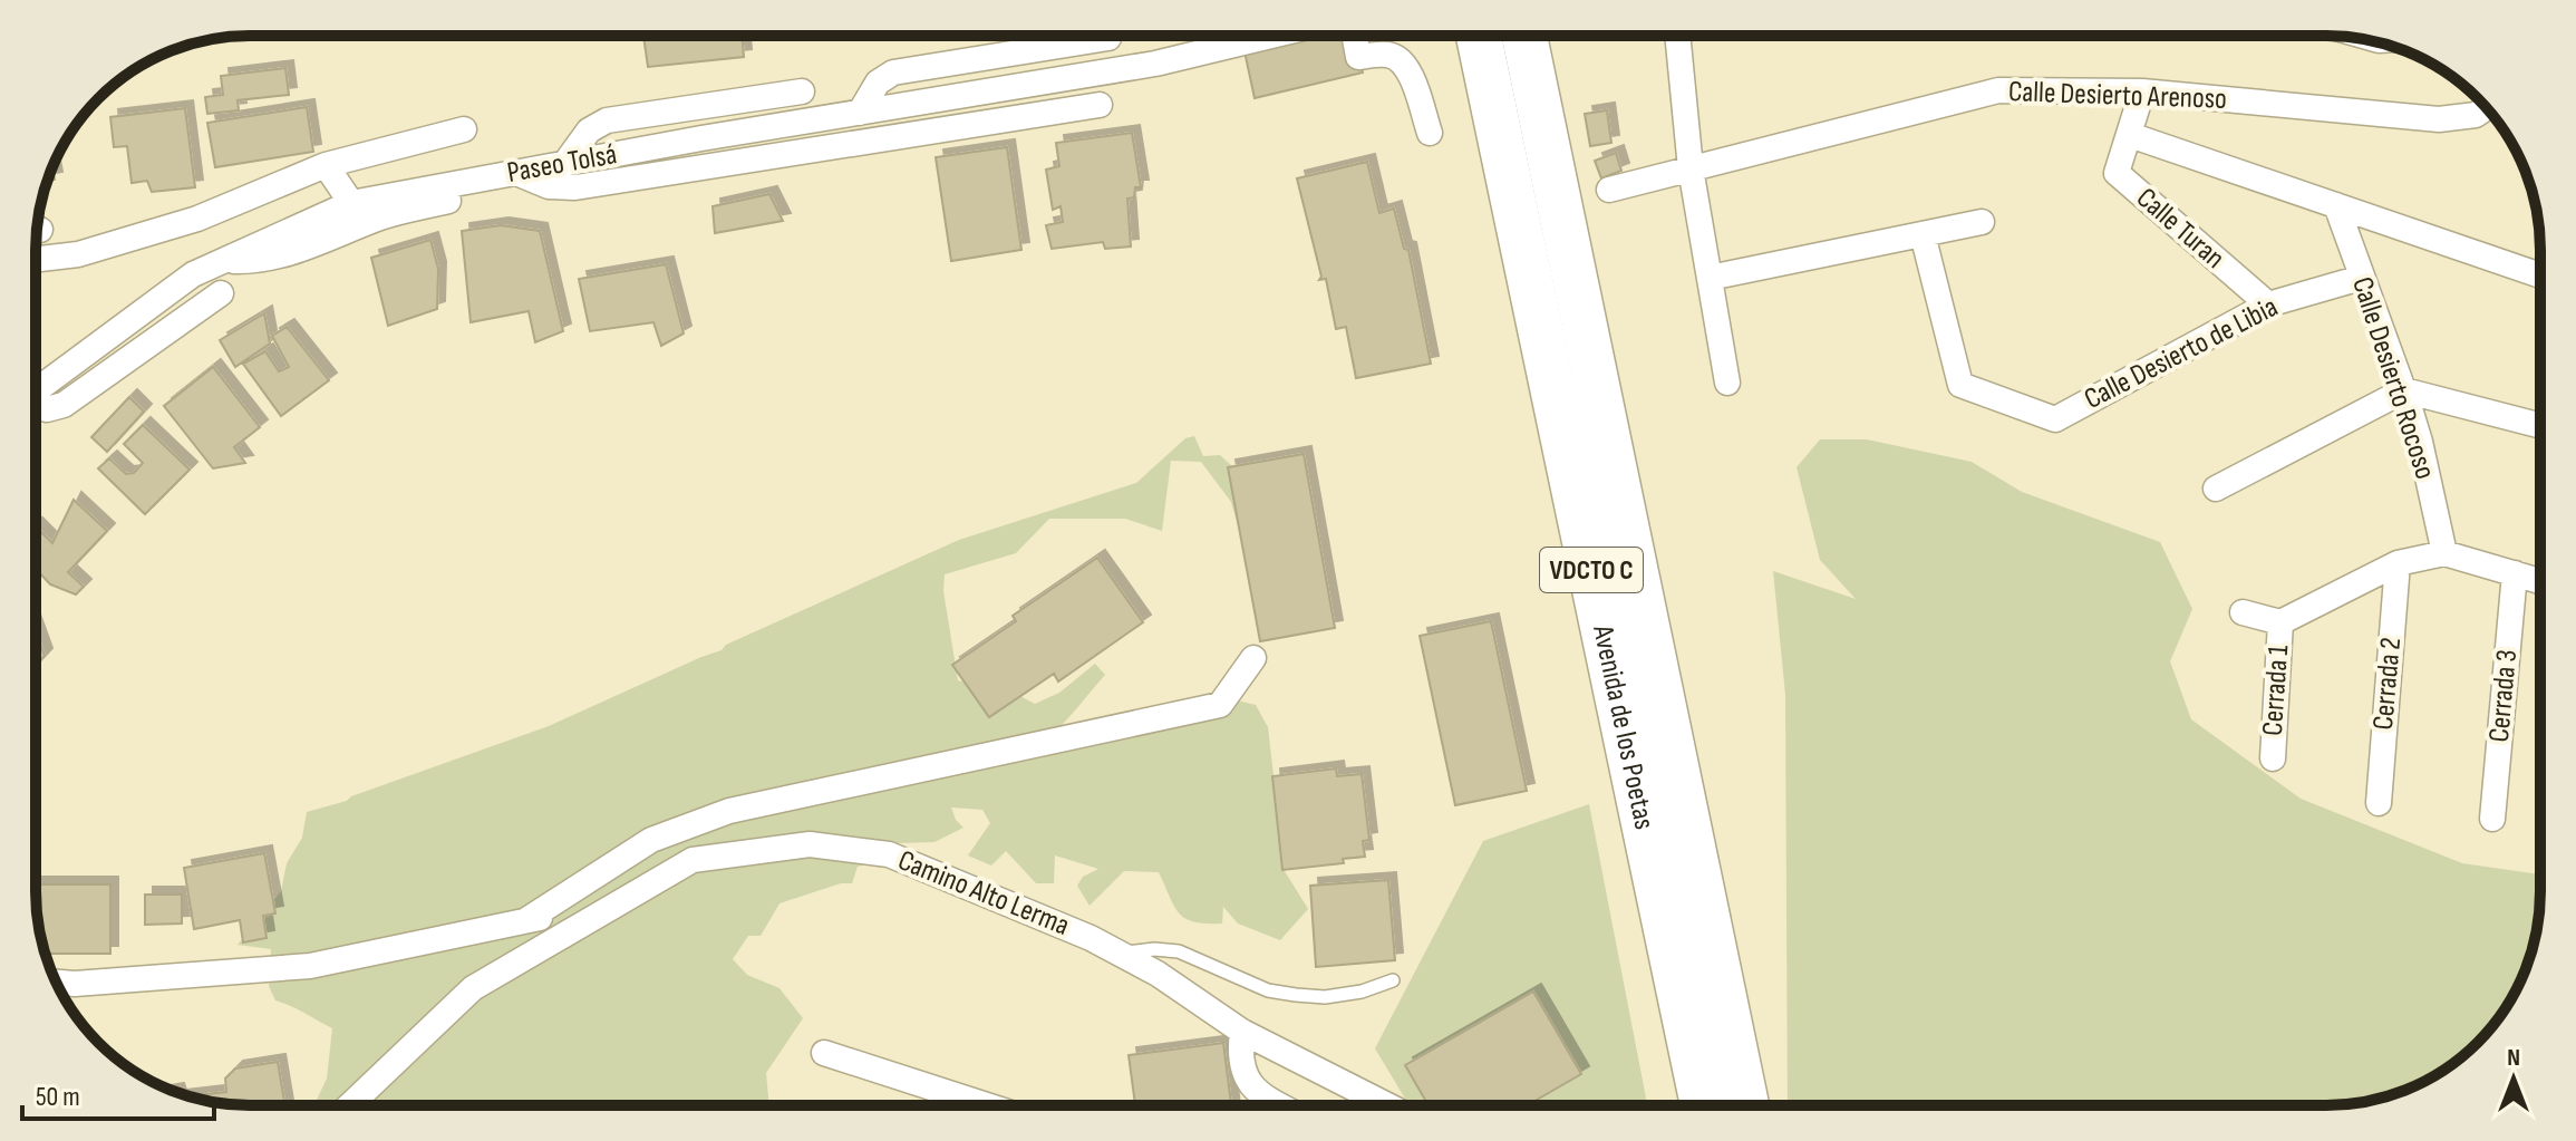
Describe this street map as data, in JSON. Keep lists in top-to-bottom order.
{
  "streets": {
    "highway": ["VDCTO C", "Avenida de los Poetas"],
    "street": [
      "Calle Desierto Arenoso",
      "Paseo Tolsá",
      "Calle Turan",
      "Calle Desierto de Libia",
      "Calle Desierto Rocoso",
      "Cerrada 2",
      "Cerrada 1",
      "Cerrada 3",
      "Camino Alto Lerma"
    ]
  },
  "crossings": [
    ["Calle Desierto Arenoso", "Calle Turan"],
    ["Calle Turan", "Calle Desierto de Libia"],
    ["Calle Desierto de Libia", "Calle Desierto Rocoso"]
  ],
  "scale_bar": "50 m",
  "north": "top"
}
